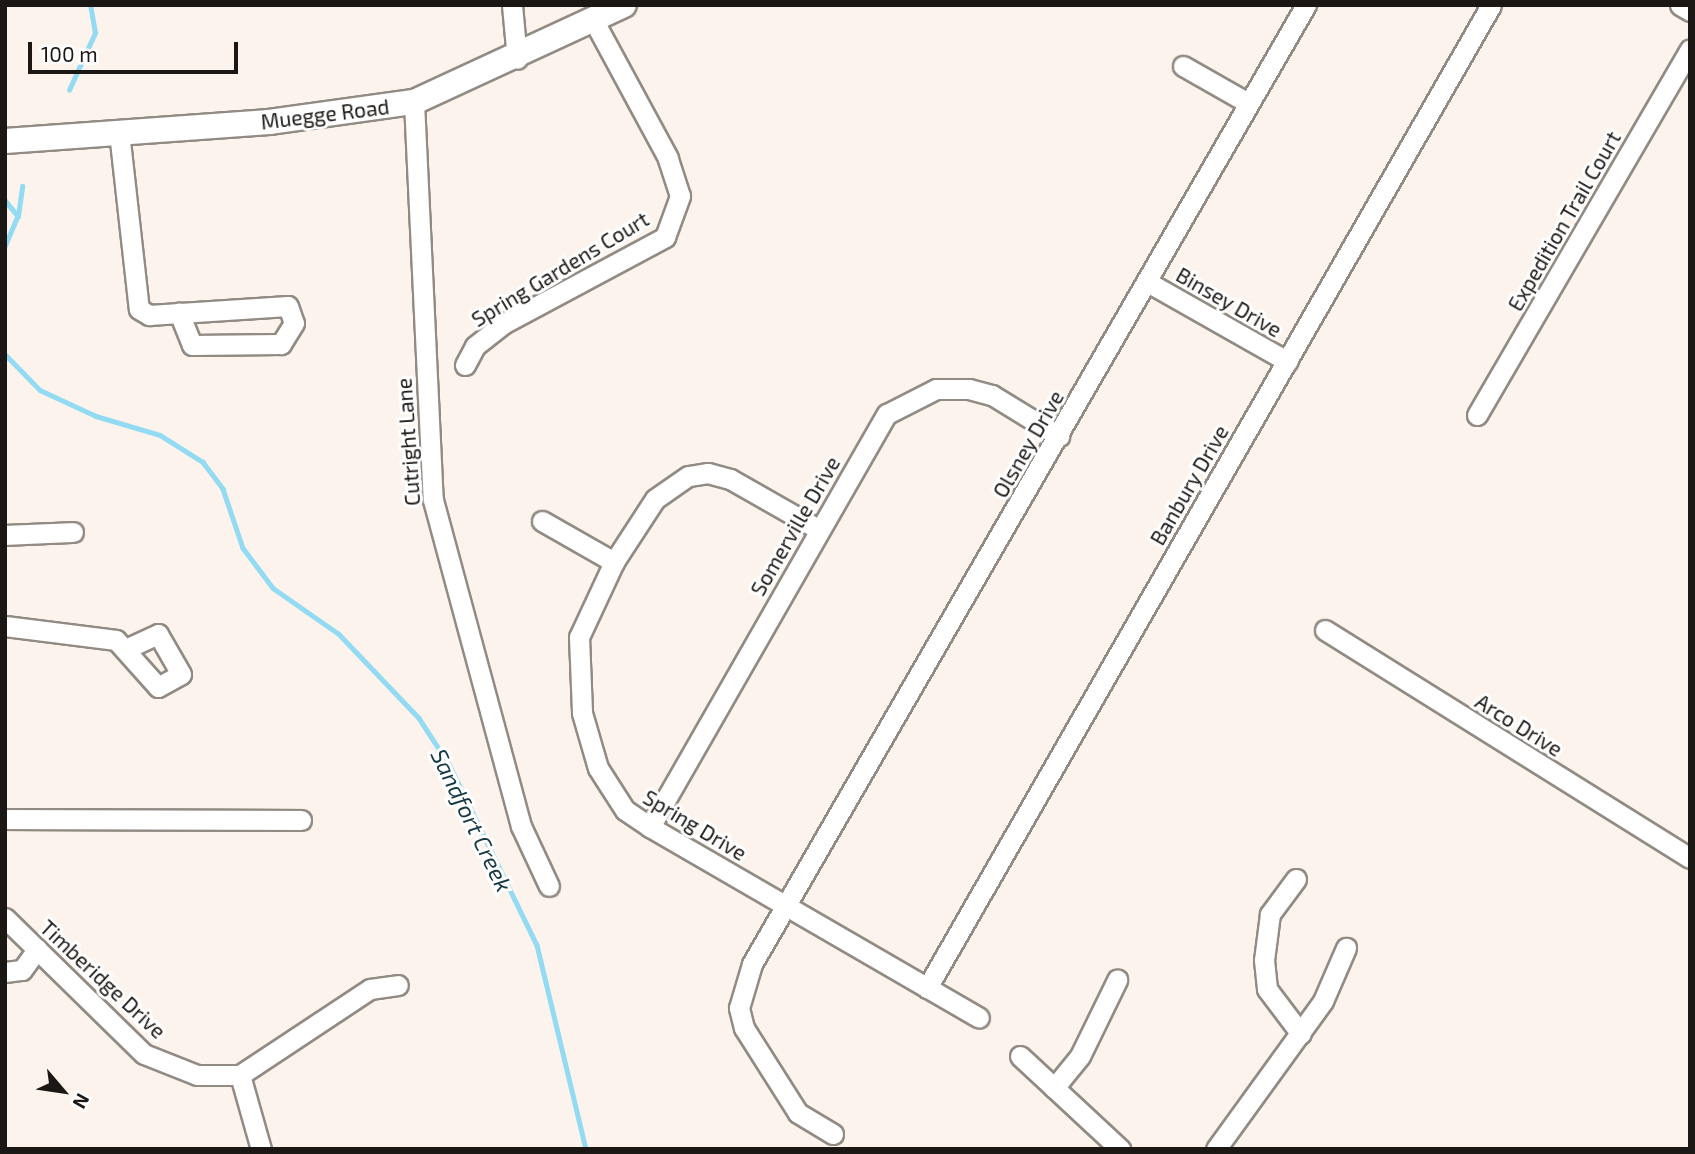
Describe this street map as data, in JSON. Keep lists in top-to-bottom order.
{
  "streets": {
    "main road": ["Muegge Road"],
    "street": [
      "Expedition Trail Court",
      "Spring Gardens Court",
      "Binsey Drive",
      "Cutright Lane",
      "Olsney Drive",
      "Banbury Drive",
      "Somerville Drive",
      "Arco Drive",
      "Spring Drive",
      "Timberidge Drive"
    ]
  },
  "crossings": [
    ["Muegge Road", "Spring Gardens Court"],
    ["Muegge Road", "Cutright Lane"],
    ["Binsey Drive", "Olsney Drive"],
    ["Binsey Drive", "Banbury Drive"],
    ["Olsney Drive", "Somerville Drive"],
    ["Olsney Drive", "Spring Drive"],
    ["Banbury Drive", "Spring Drive"],
    ["Somerville Drive", "Spring Drive"]
  ],
  "water": ["Sandfort Creek"],
  "scale_bar": "100 m",
  "north": "bottom right"
}
